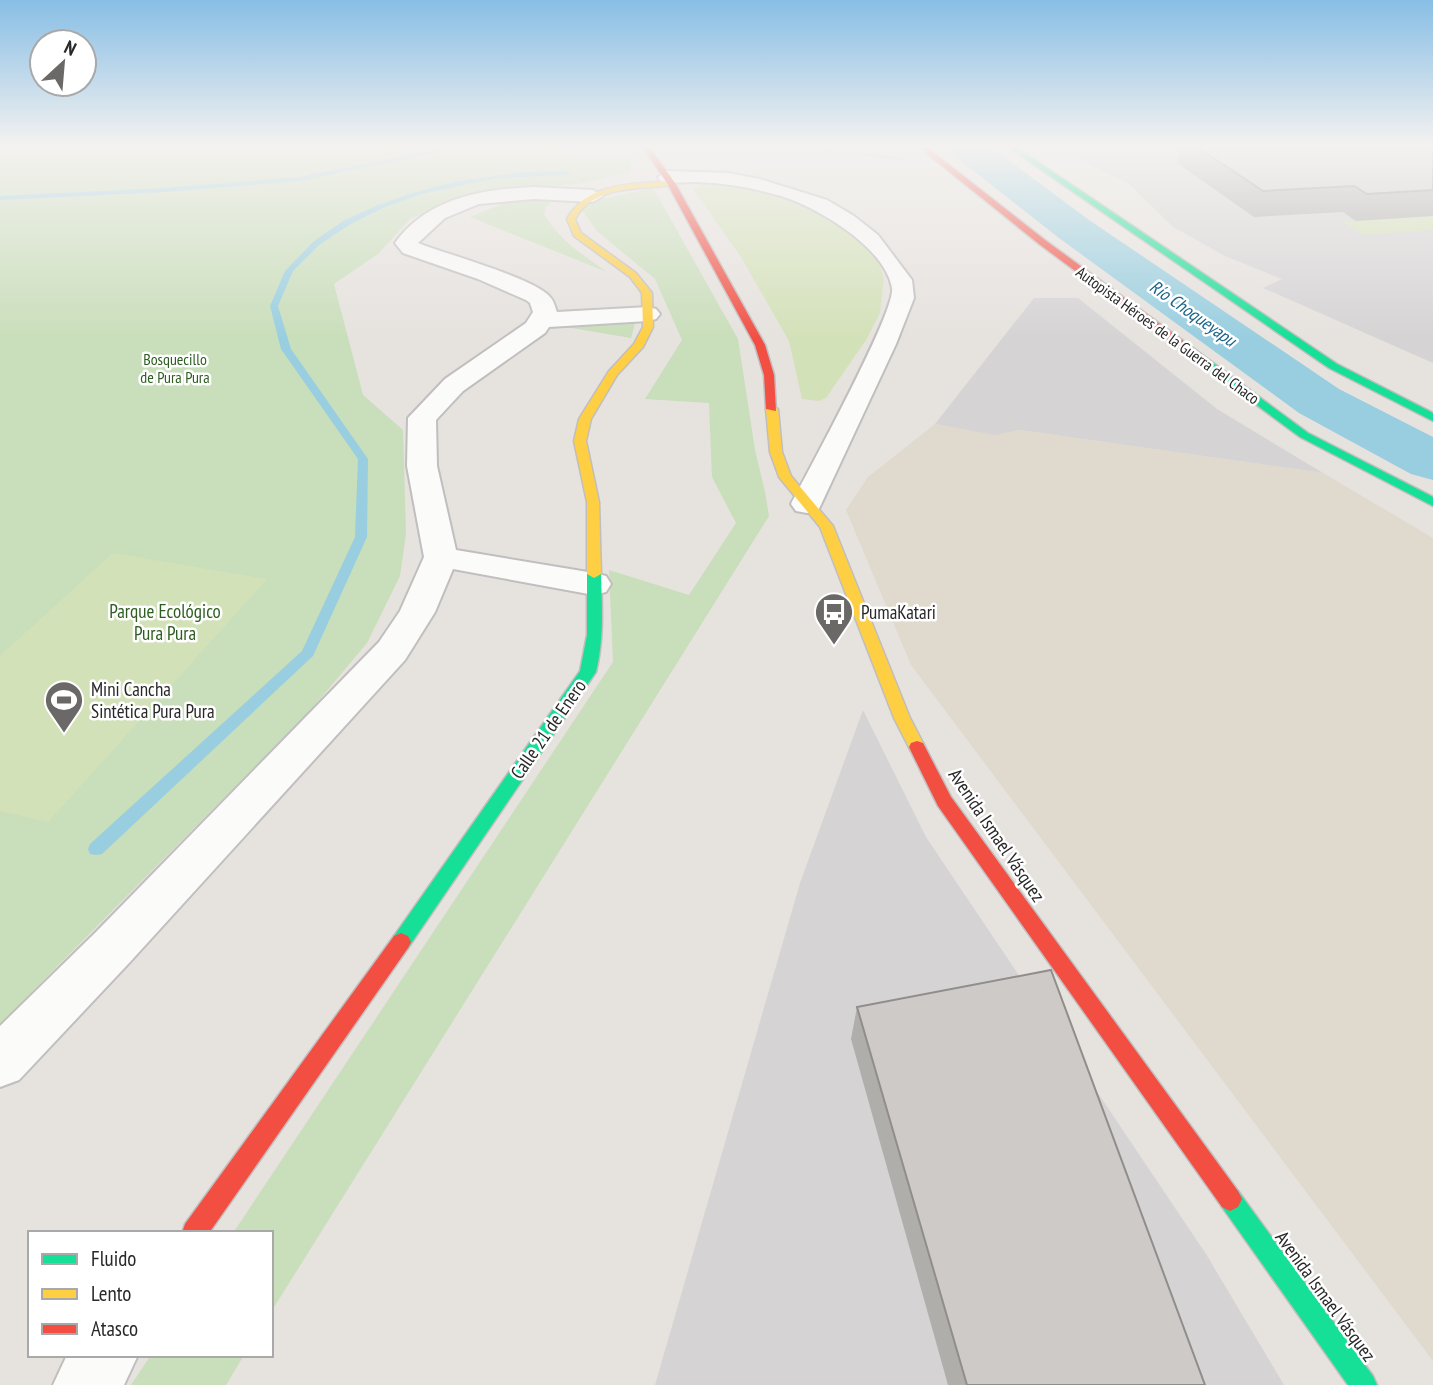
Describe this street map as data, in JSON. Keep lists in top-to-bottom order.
{
  "streets": {
    "main road": ["Autopista Héroes de la Guerra del Chaco", "Calle 21 de Enero", "Avenida Ismael Vásquez"]
  },
  "water": ["Río Choqueyapu"],
  "parks": ["Bosquecillo de Pura Pura", "Parque Ecológico Pura Pura"],
  "places": {
    "bus stop": ["PumaKatari"],
    "sports": ["Mini Cancha Sintética Pura Pura"]
  },
  "legend": ["Fluido", "Lento", "Atasco"],
  "north": "top right"
}
